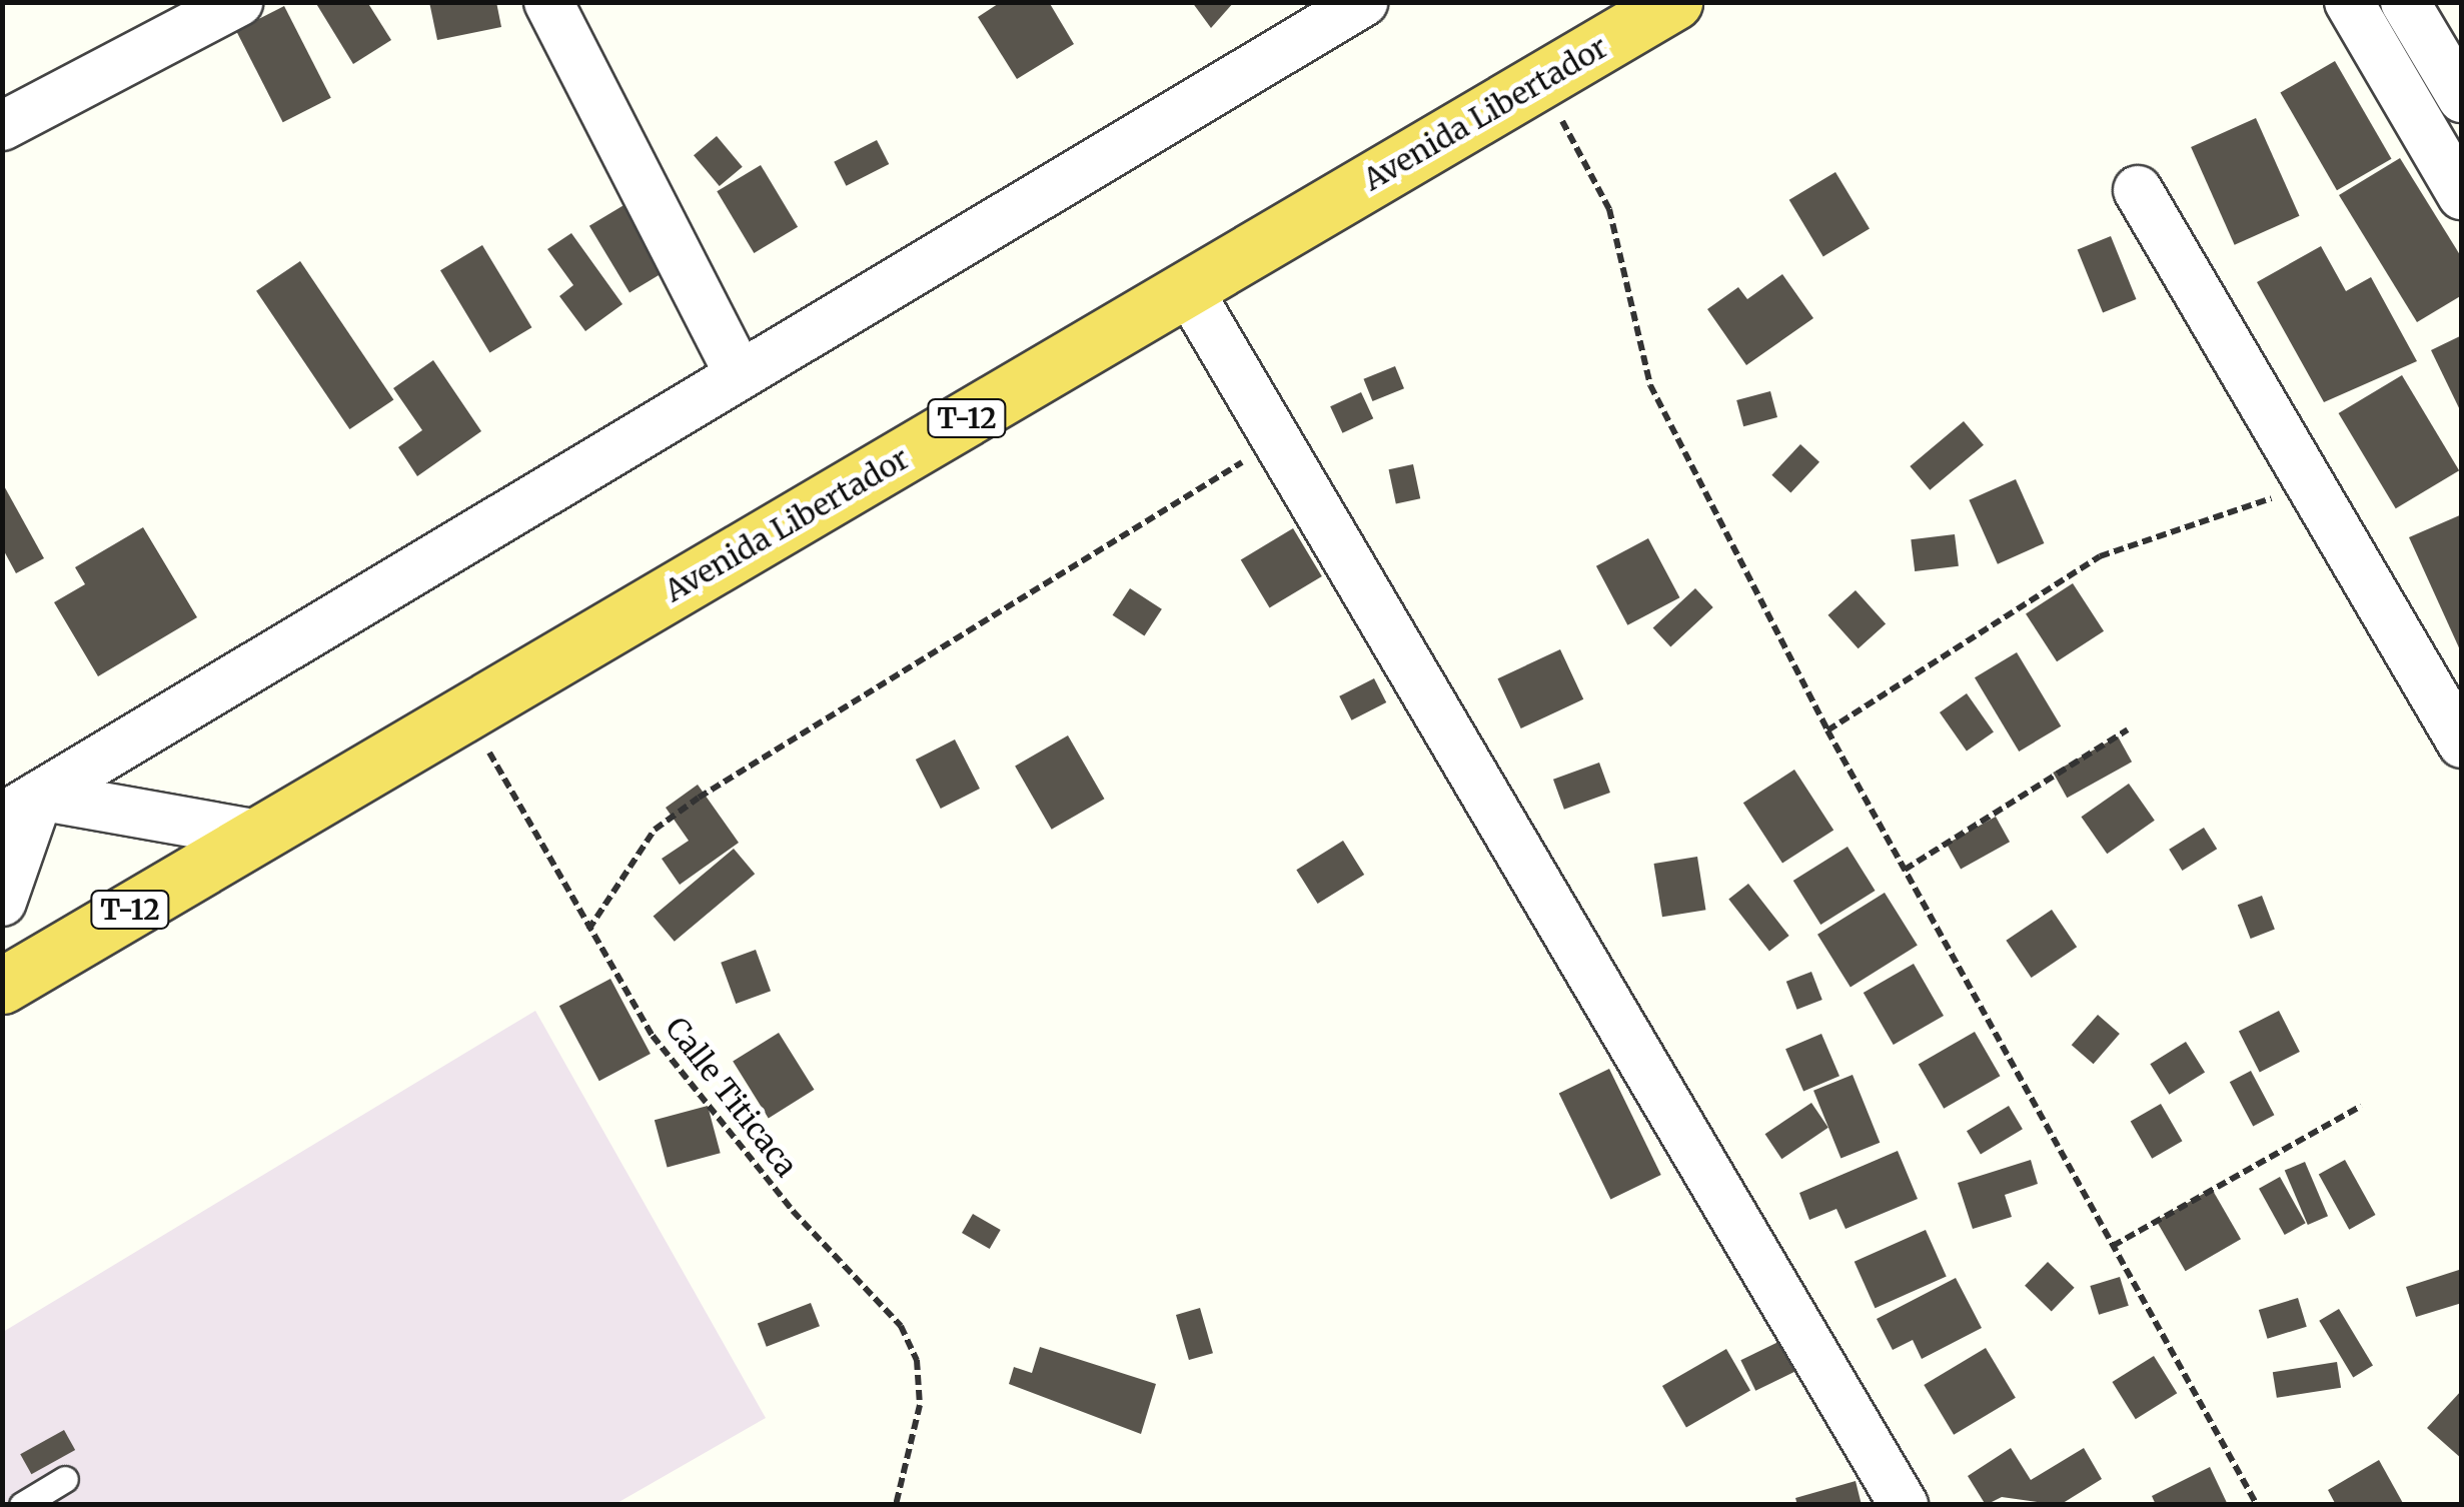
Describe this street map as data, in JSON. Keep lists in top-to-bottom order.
{
  "streets": {
    "highway": ["Avenida Libertador", "T-12"],
    "path": ["Calle Titicaca"]
  },
  "crossings": [
    ["Avenida Libertador", "Calle Titicaca"]
  ]
}
